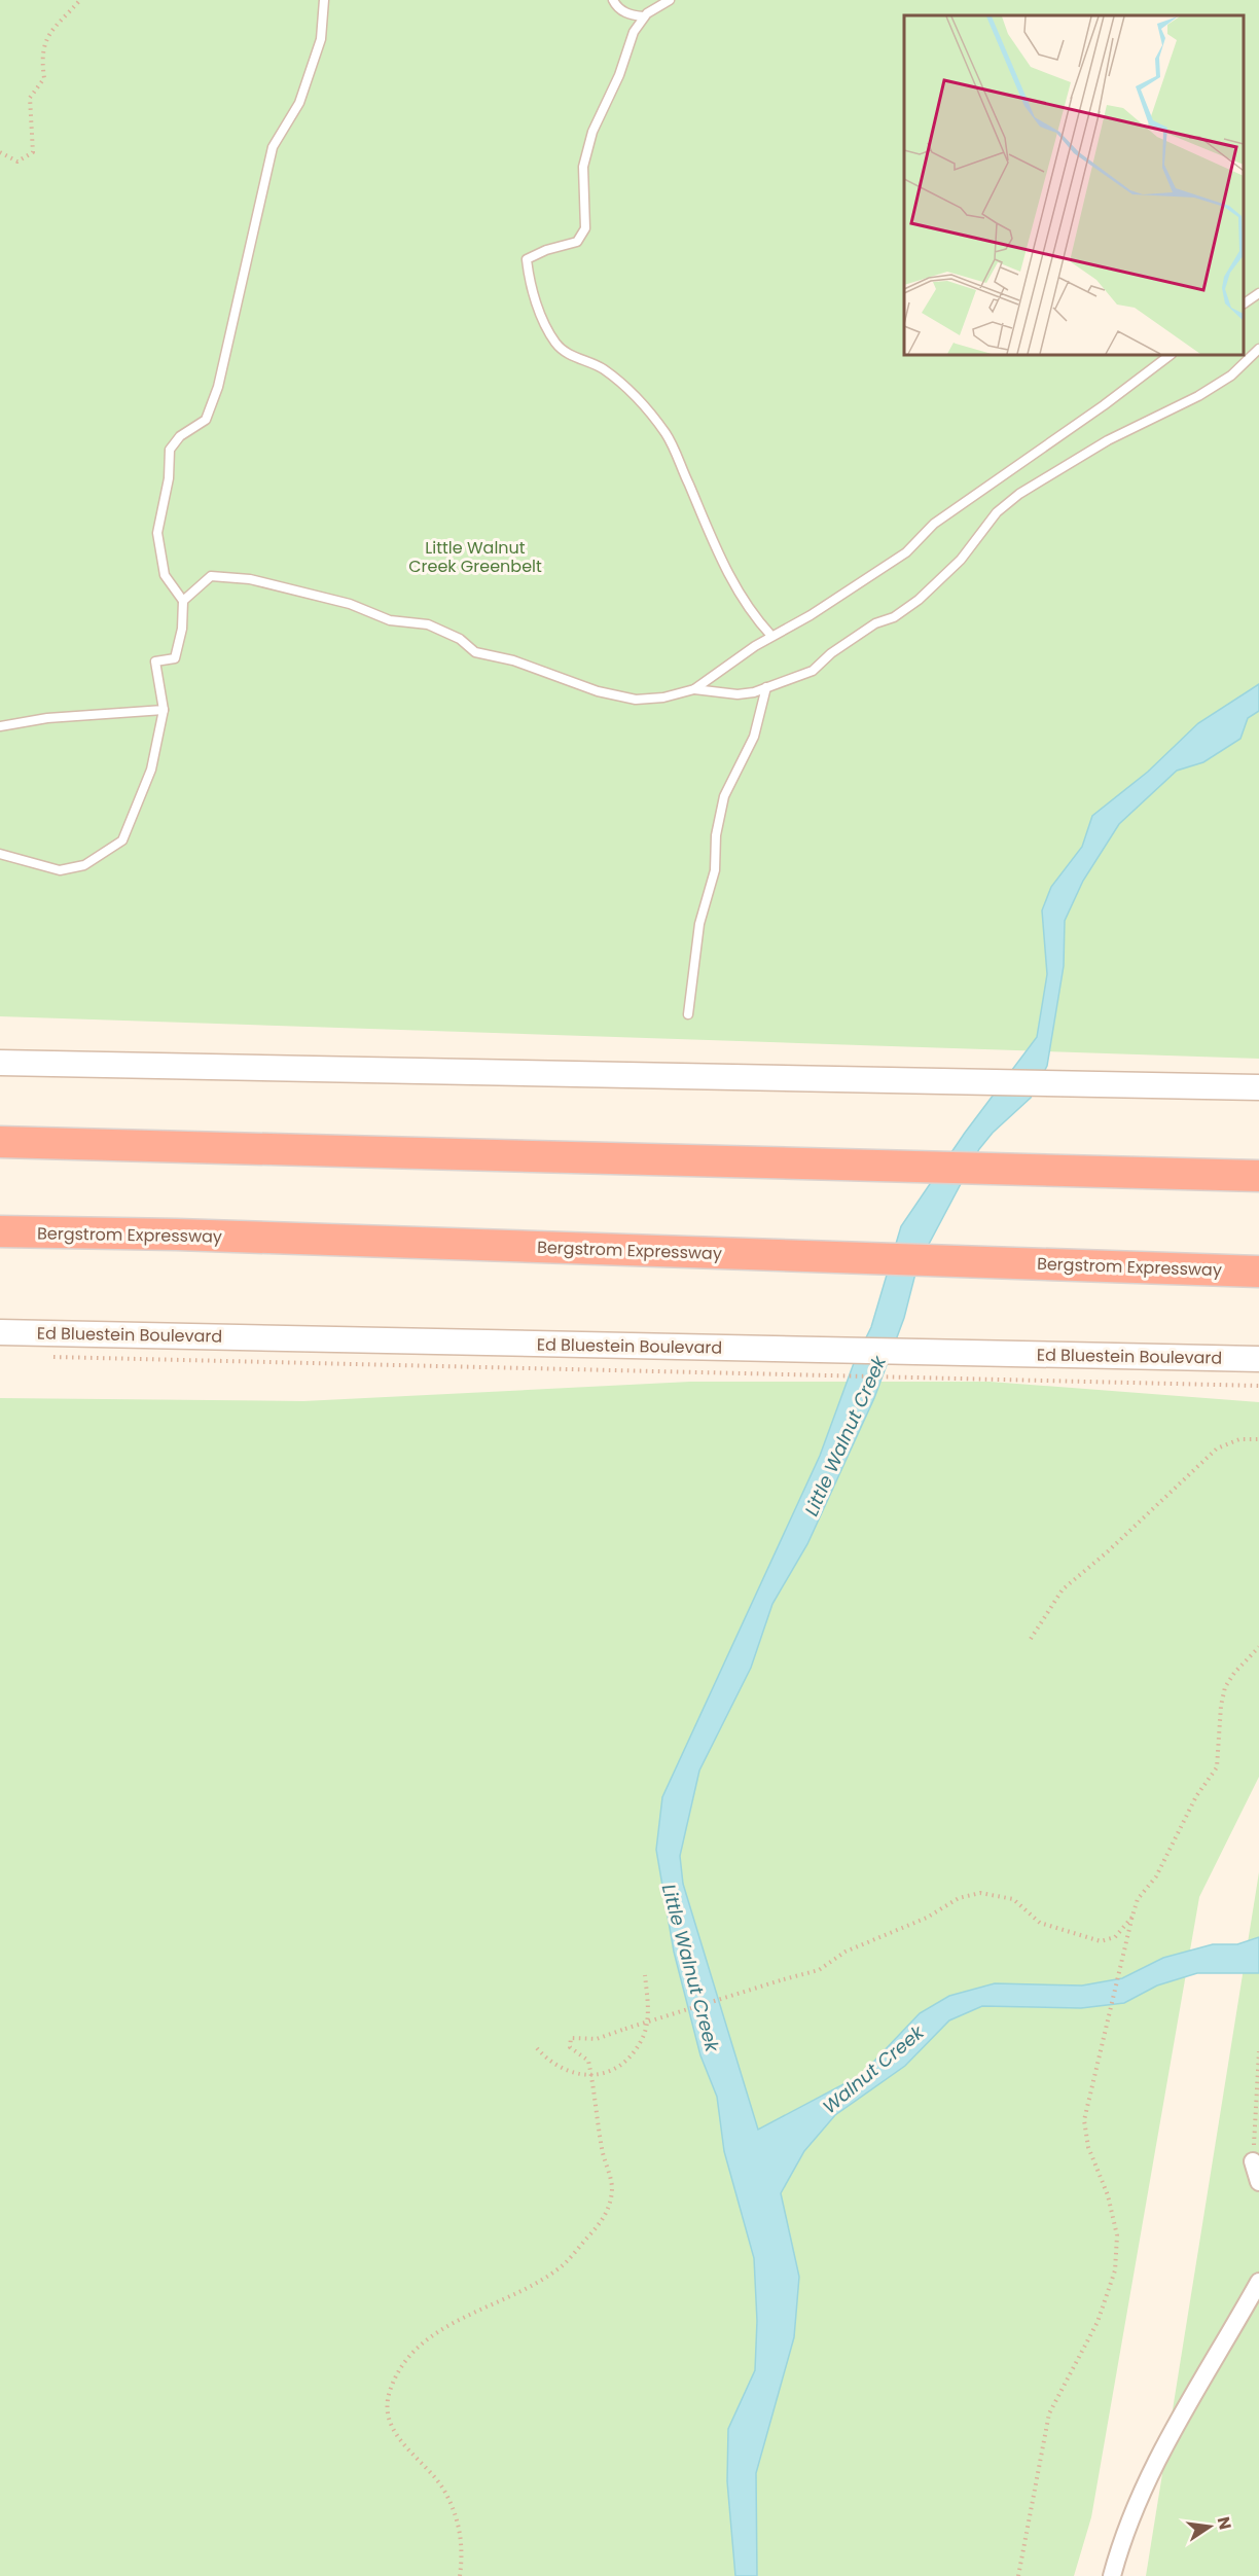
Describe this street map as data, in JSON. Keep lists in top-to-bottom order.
{
  "streets": {
    "highway": ["Bergstrom Expressway"],
    "main road": ["Ed Bluestein Boulevard"]
  },
  "water": ["Little Walnut Creek", "Walnut Creek"],
  "parks": ["Little Walnut Creek Greenbelt"],
  "north": "right"
}
